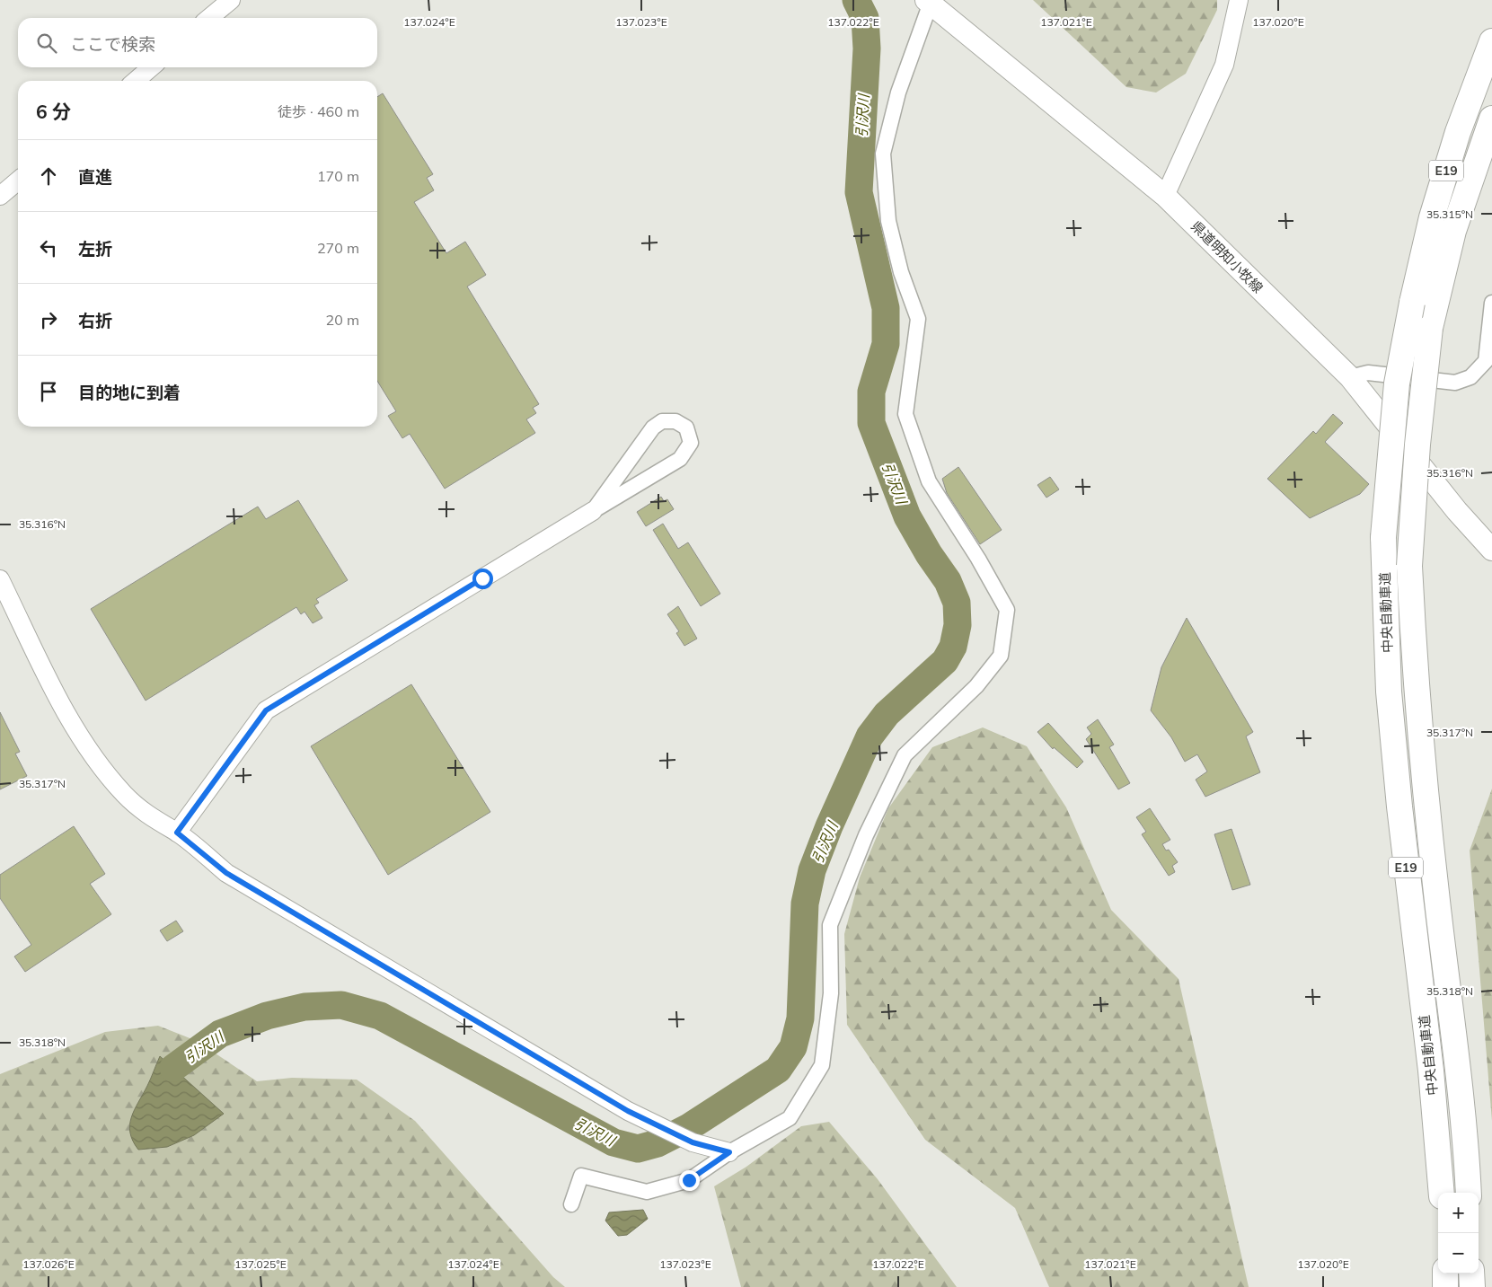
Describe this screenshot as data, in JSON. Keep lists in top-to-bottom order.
{
  "streets": {
    "highway": ["E19", "中央自動車道"],
    "main road": ["県道明知小牧線"]
  },
  "water": ["引沢川"],
  "page": {
    "search": "ここで検索",
    "heading": ["6 分", "徒歩 · 460 m"],
    "list": [
      ["直進", "170 m"],
      ["左折", "270 m"],
      ["右折", "20 m"],
      "目的地に到着"
    ],
    "map_buttons": ["+", "−"]
  },
  "coordinates": [
    "137.024°E",
    "137.023°E",
    "137.022°E",
    "137.021°E",
    "137.020°E",
    "35.315°N",
    "35.316°N",
    "35.317°N",
    "35.318°N",
    "137.026°E",
    "137.025°E"
  ]
}
